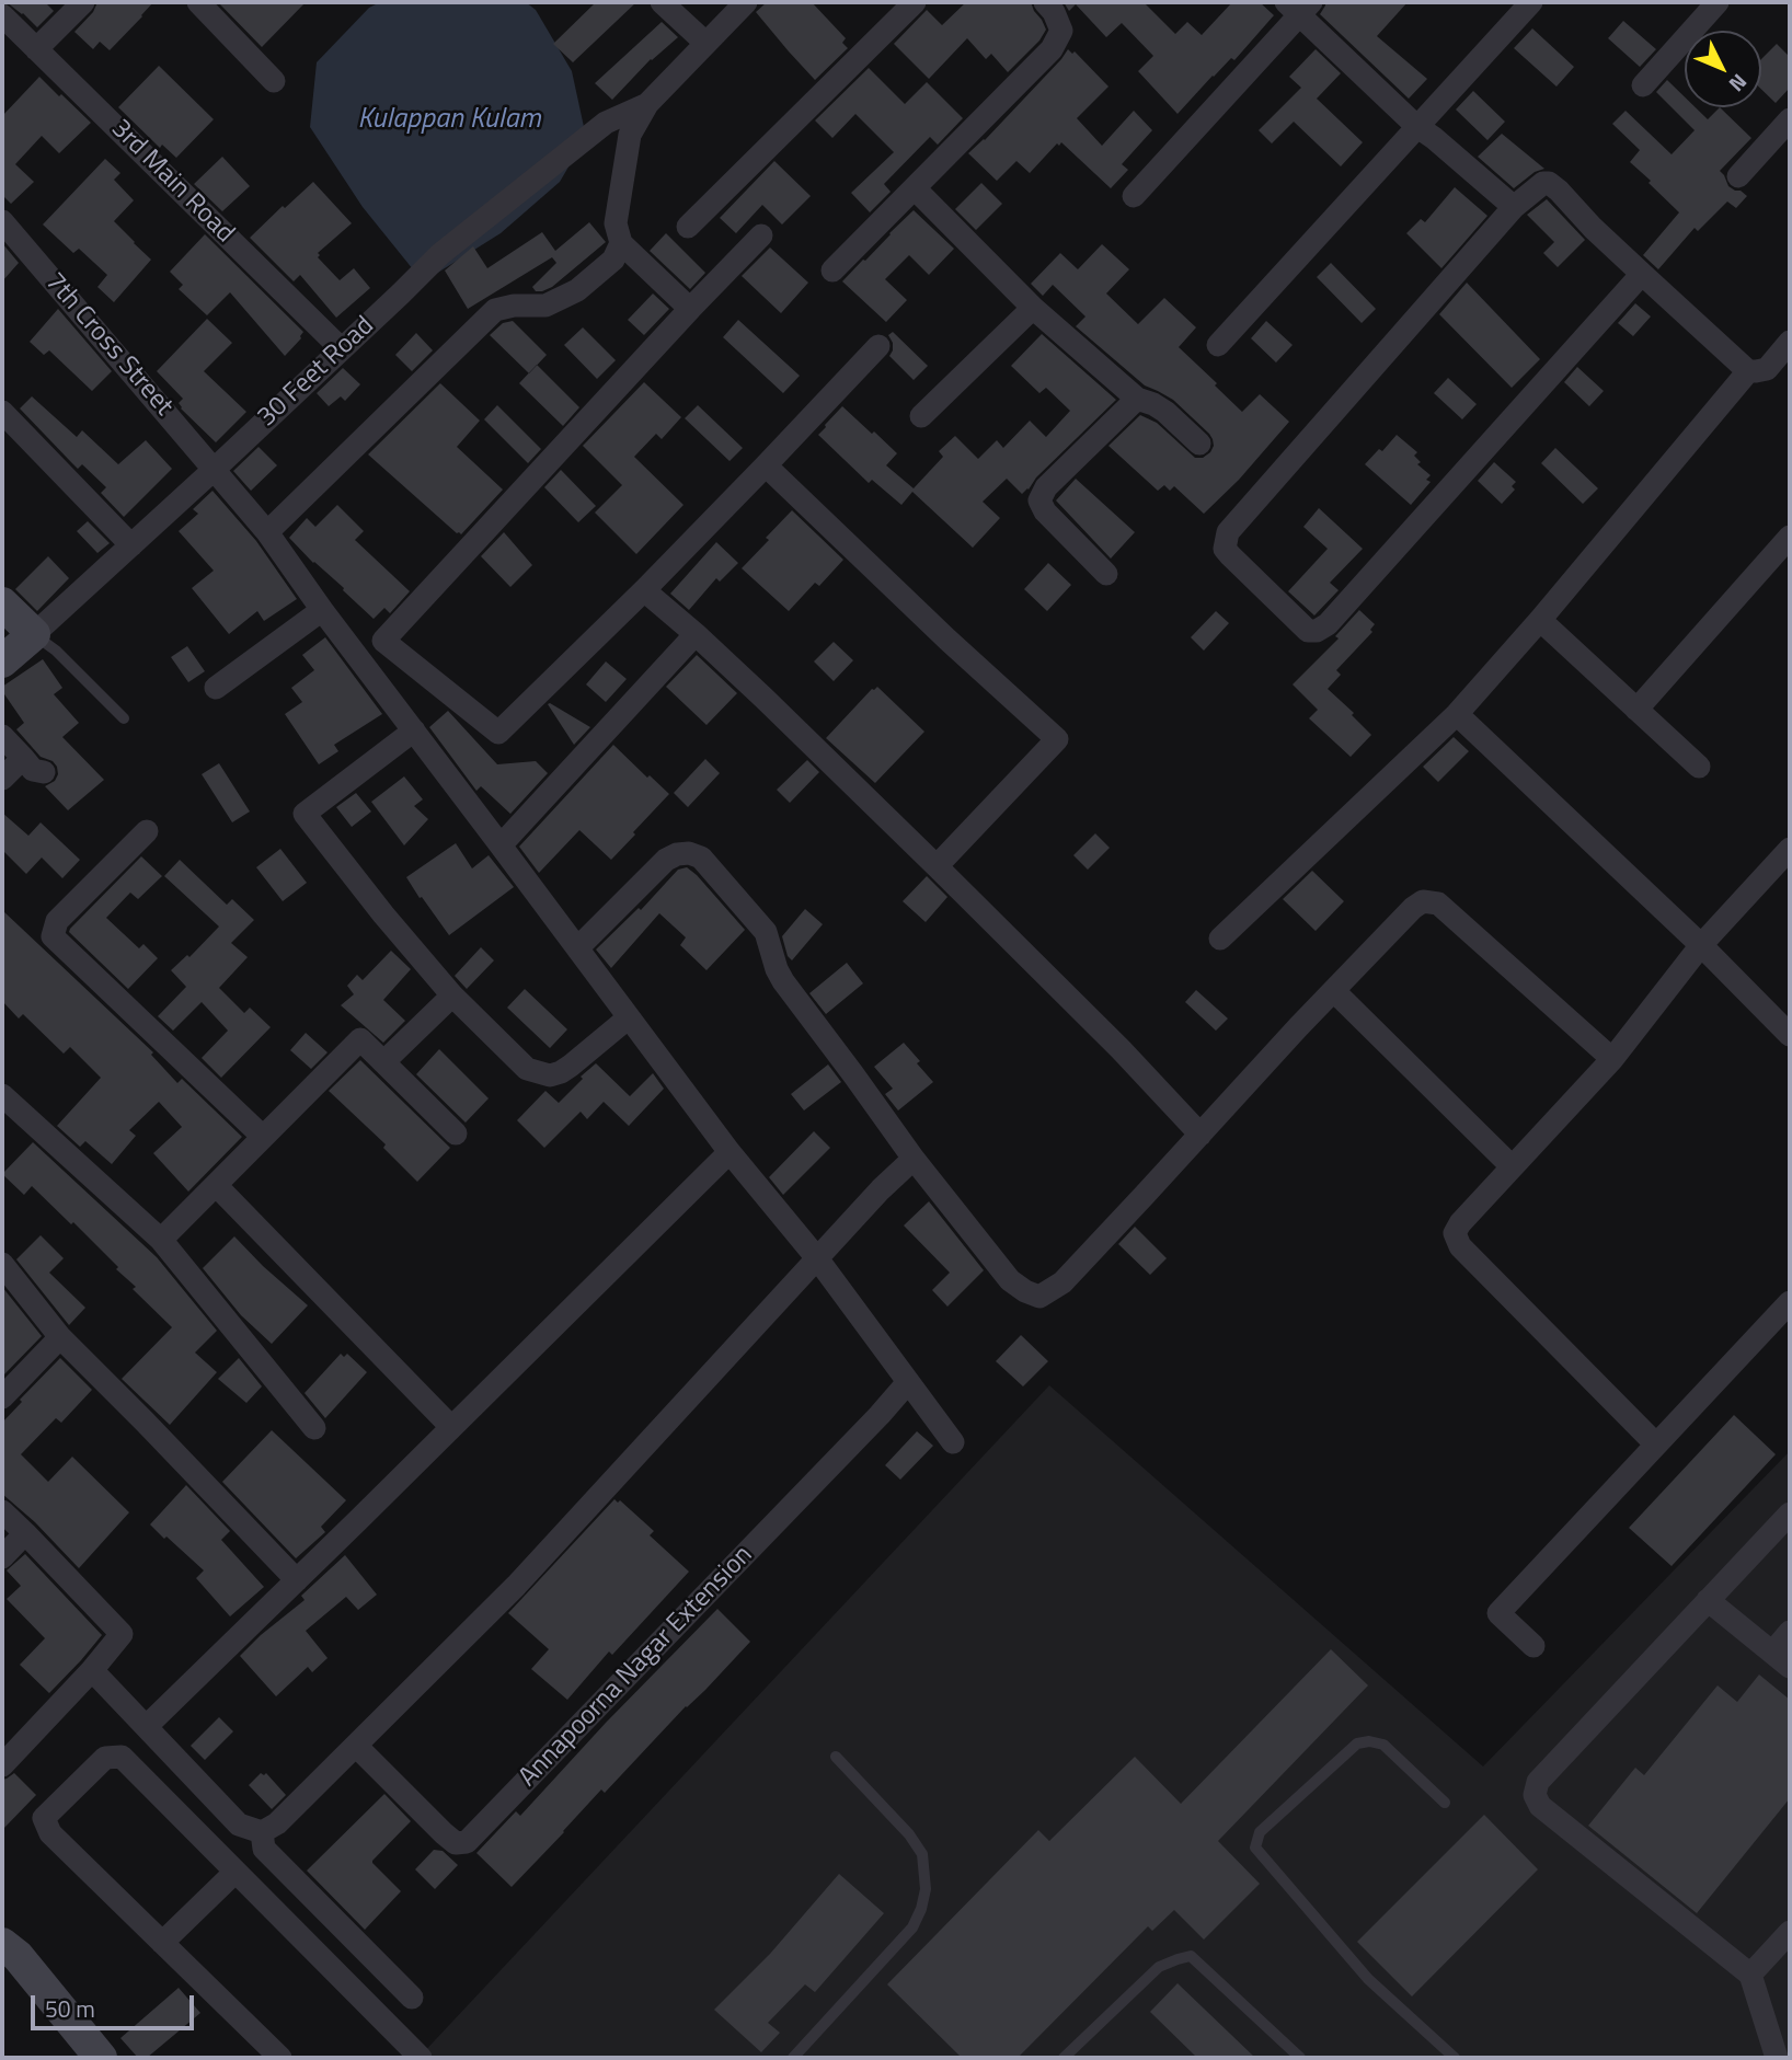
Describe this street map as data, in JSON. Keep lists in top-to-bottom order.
{
  "streets": {
    "main road": ["30 Feet Road"],
    "street": ["3rd Main Road", "7th Cross Street", "Annapoorna Nagar Extension"]
  },
  "crossings": [
    ["3rd Main Road", "30 Feet Road"],
    ["7th Cross Street", "30 Feet Road"],
    ["7th Cross Street", "Annapoorna Nagar Extension"]
  ],
  "water": ["Kulappan Kulam"],
  "scale_bar": "50 m",
  "north": "bottom right"
}
